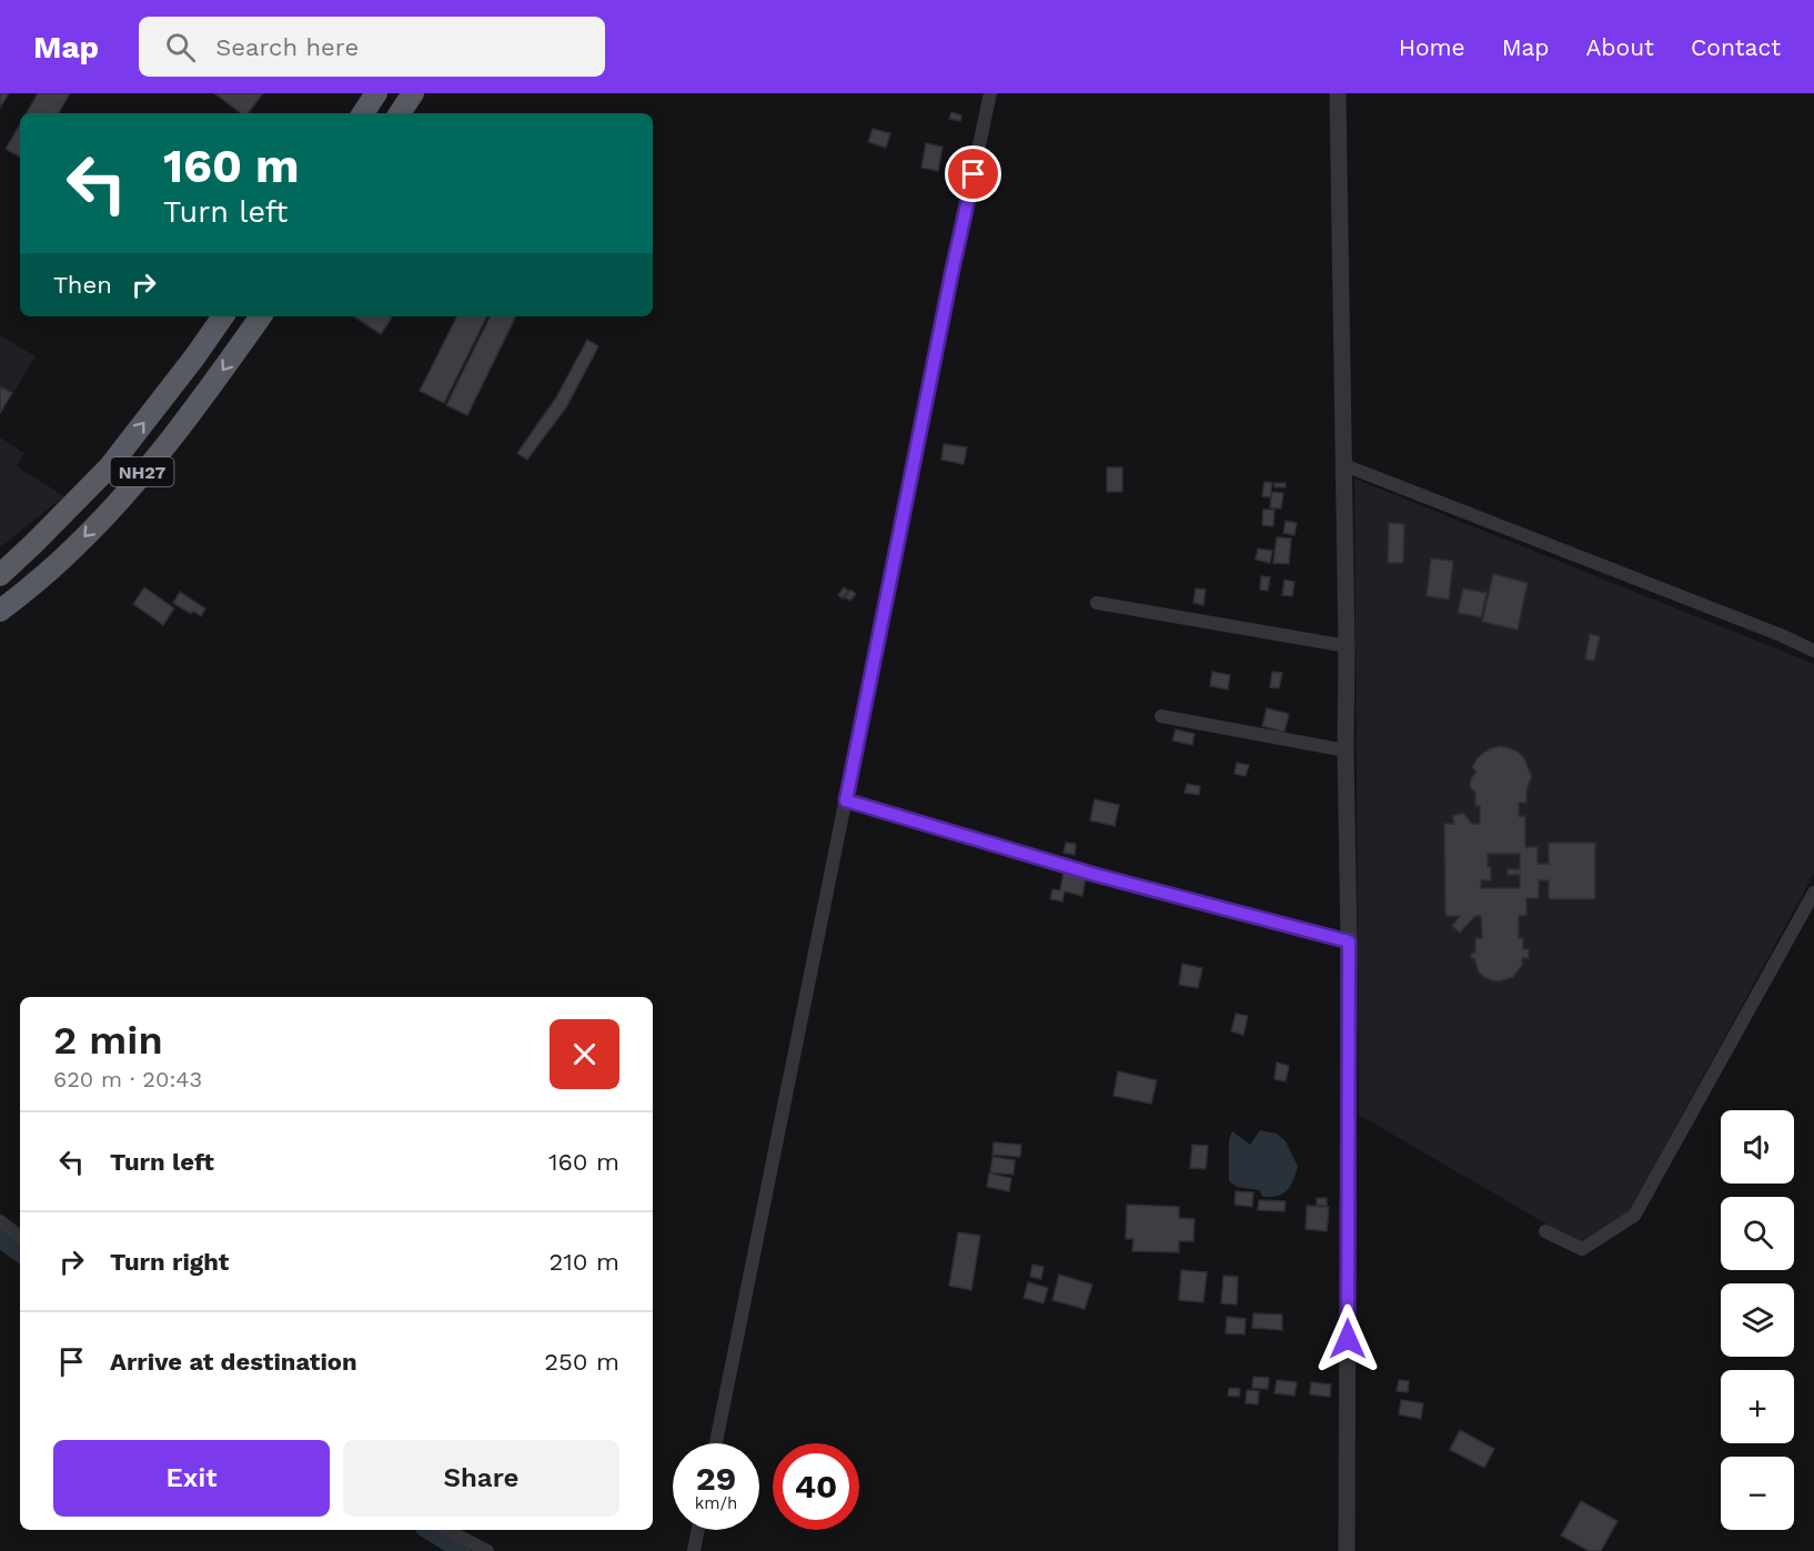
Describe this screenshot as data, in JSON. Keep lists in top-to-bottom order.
{
  "streets": {
    "highway": ["NH27"]
  },
  "page": {
    "header": "Map",
    "search": "Search here",
    "nav": [
      "Home",
      "Map",
      "About",
      "Contact"
    ],
    "turn": ["160 m", "Turn left"],
    "then": "Then",
    "heading": ["2 min", "620 m · 20:43"],
    "map_buttons": ["+", "−"],
    "list": [
      {
        "name": "Turn left",
        "value": "160 m"
      },
      {
        "name": "Turn right",
        "value": "210 m"
      },
      {
        "name": "Arrive at destination",
        "value": "250 m"
      }
    ],
    "buttons": ["Exit", "Share"],
    "speed": "29 km/h",
    "limit": "40"
  }
}
